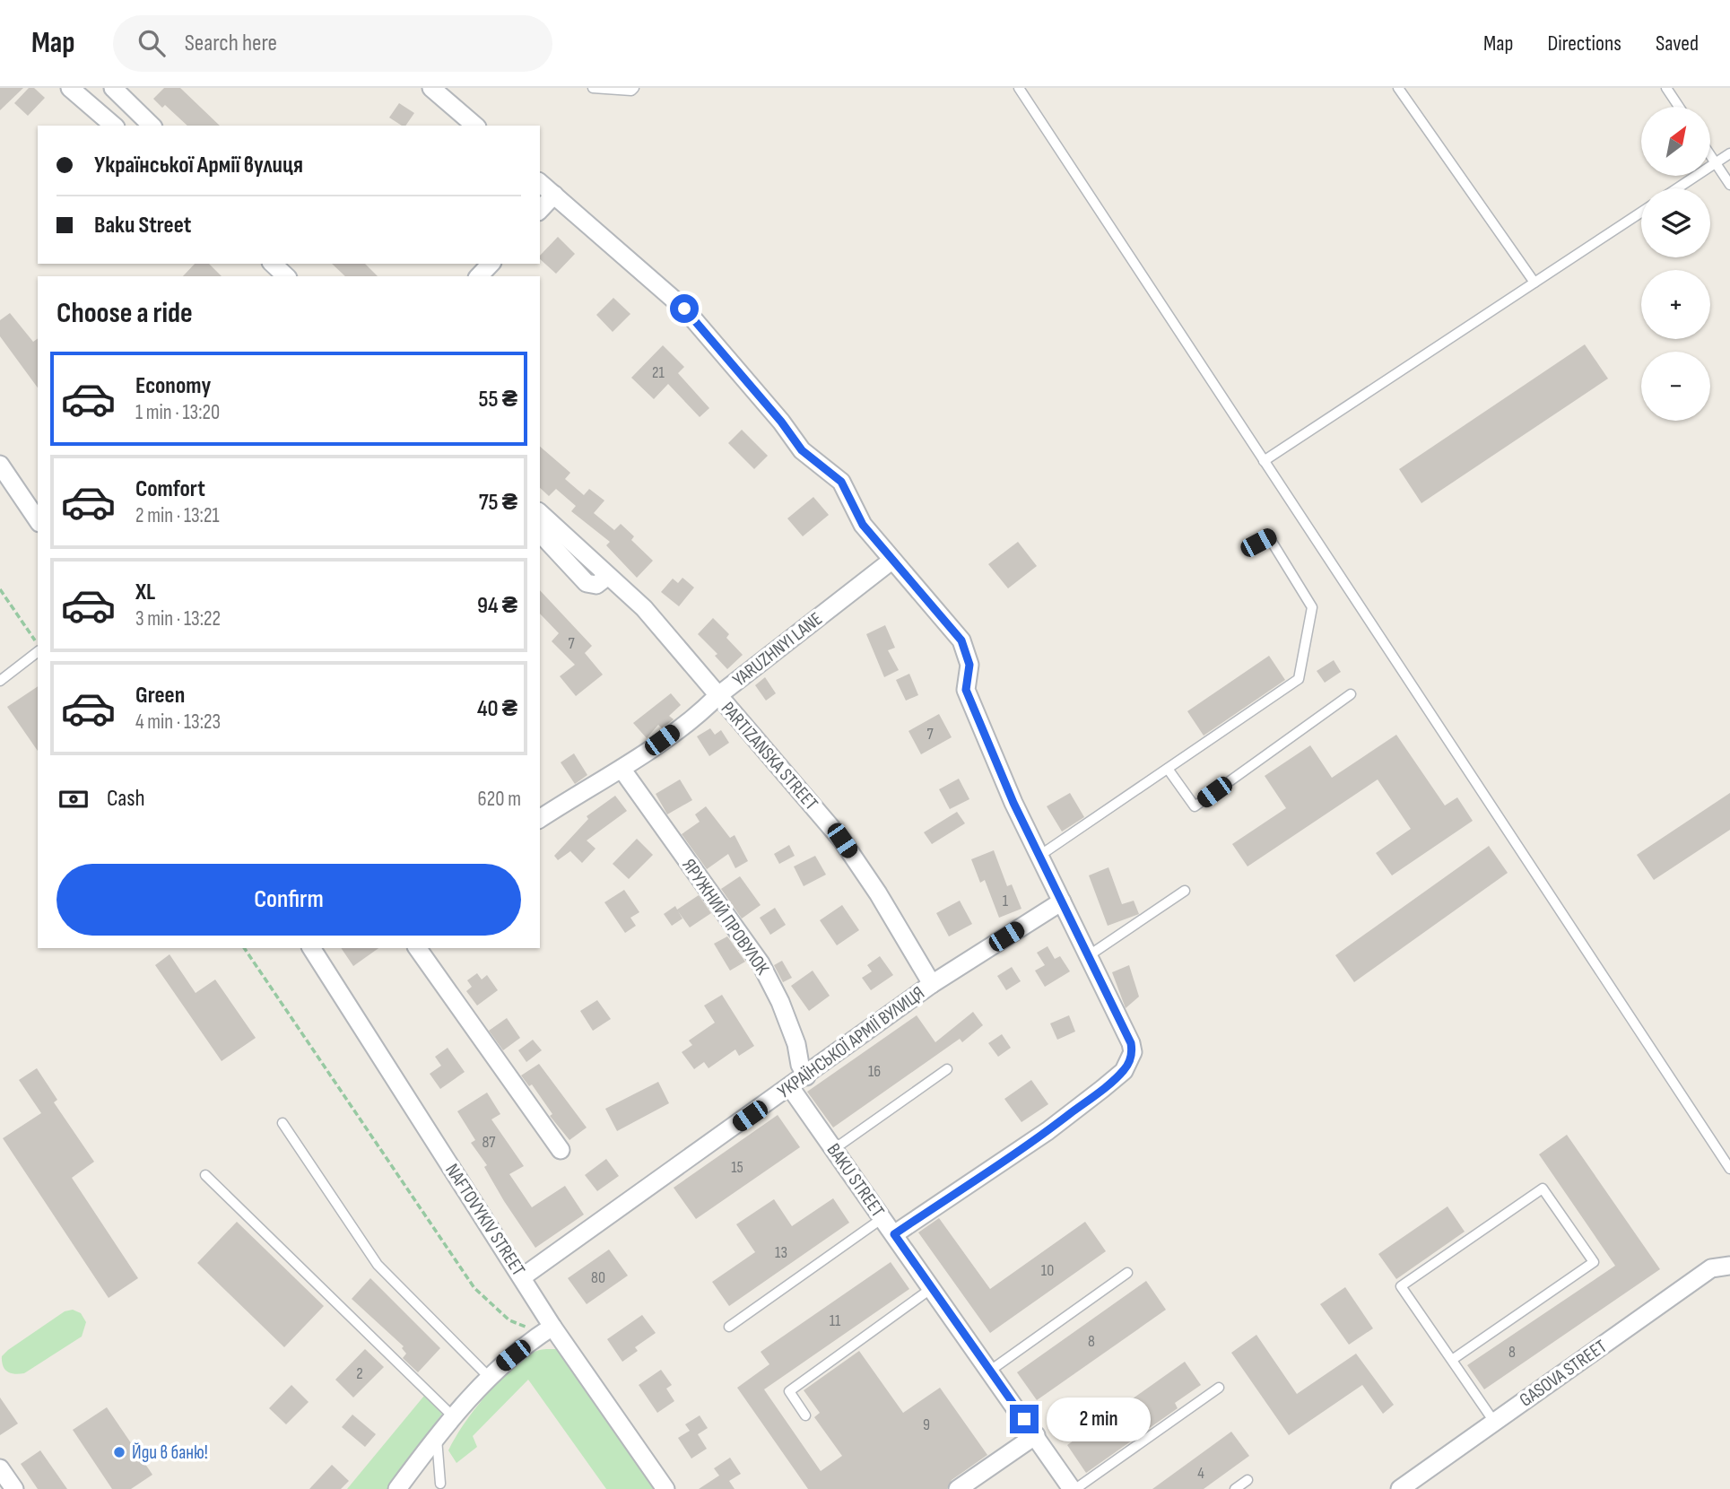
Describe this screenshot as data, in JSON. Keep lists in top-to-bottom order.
{
  "streets": {
    "street": [
      "YARUZHNYI LANE",
      "PARTIZANSKA STREET",
      "ЯРУЖНИЙ ПРОВУЛОК",
      "УКРАЇНСЬКОЇ АРМІЇ ВУЛИЦЯ",
      "BAKU STREET",
      "NAFTOVYKIV STREET",
      "GASOVA STREET"
    ]
  },
  "crossings": [
    ["YARUZHNYI LANE", "PARTIZANSKA STREET"],
    ["YARUZHNYI LANE", "ЯРУЖНИЙ ПРОВУЛОК"],
    ["PARTIZANSKA STREET", "УКРАЇНСЬКОЇ АРМІЇ ВУЛИЦЯ"],
    ["ЯРУЖНИЙ ПРОВУЛОК", "УКРАЇНСЬКОЇ АРМІЇ ВУЛИЦЯ"],
    ["УКРАЇНСЬКОЇ АРМІЇ ВУЛИЦЯ", "BAKU STREET"],
    ["УКРАЇНСЬКОЇ АРМІЇ ВУЛИЦЯ", "NAFTOVYKIV STREET"]
  ],
  "places": ["Йди в баню!"],
  "house_numbers": [
    "21",
    "7",
    "7",
    "1",
    "16",
    "87",
    "15",
    "13",
    "10",
    "80",
    "11",
    "8",
    "8",
    "2",
    "9",
    "4"
  ],
  "north": "top right",
  "page": {
    "header": "Map",
    "search": "Search here",
    "nav": ["Map", "Directions", "Saved"],
    "map_buttons": ["+", "−"],
    "banner": ["Української Армії вулиця", "Baku Street"],
    "heading": "Choose a ride",
    "list": [
      {
        "name": "Economy",
        "note": "1 min · 13:20",
        "value": "55 ₴"
      },
      {
        "name": "Comfort",
        "note": "2 min · 13:21",
        "value": "75 ₴"
      },
      {
        "name": "XL",
        "note": "3 min · 13:22",
        "value": "94 ₴"
      },
      {
        "name": "Green",
        "note": "4 min · 13:23",
        "value": "40 ₴"
      }
    ],
    "pay": ["Cash", "620 m"],
    "buttons": "Confirm",
    "bubble": "2 min"
  }
}
